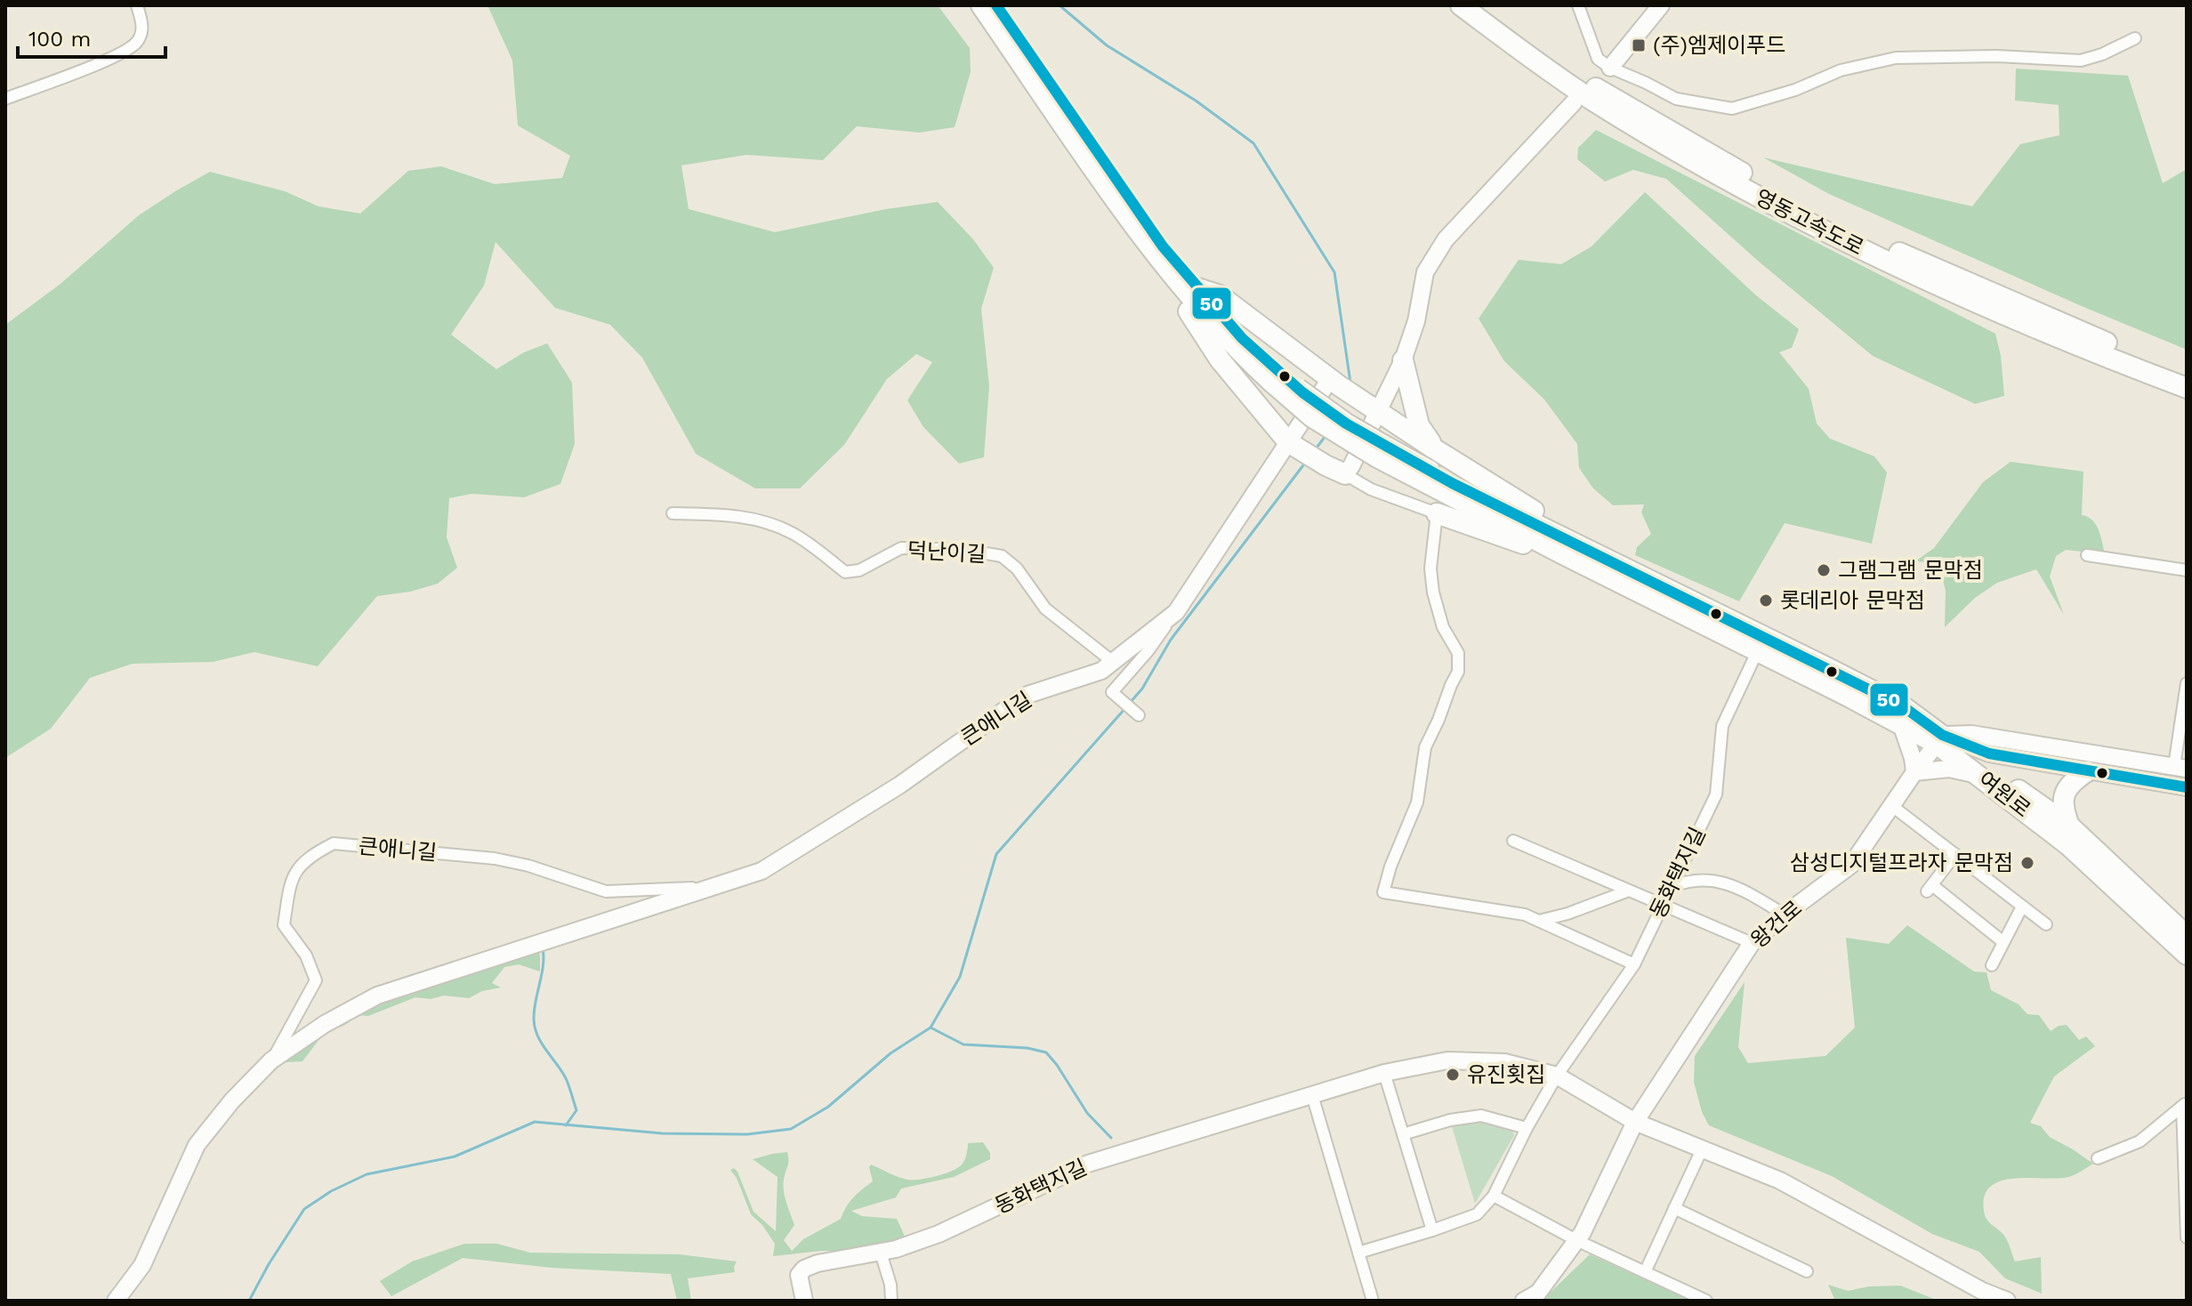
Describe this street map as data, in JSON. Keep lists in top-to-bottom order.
{
  "streets": {
    "highway": ["영동고속도로", "여원로"],
    "street": [
      "덕난이길",
      "큰애니길",
      "동화택지길",
      "왕건로"
    ]
  },
  "crossings": [
    ["덕난이길", "큰애니길"],
    ["여원로", "동화택지길"],
    ["여원로", "왕건로"],
    ["동화택지길", "왕건로"]
  ],
  "places": {
    "transit": ["(주)엠제이푸드"],
    "other": [
      "그램그램 문막점",
      "롯데리아 문막점",
      "삼성디지털프라자 문막점",
      "유진횟집"
    ]
  },
  "lines": ["transit line 50"],
  "scale_bar": "100 m"
}
